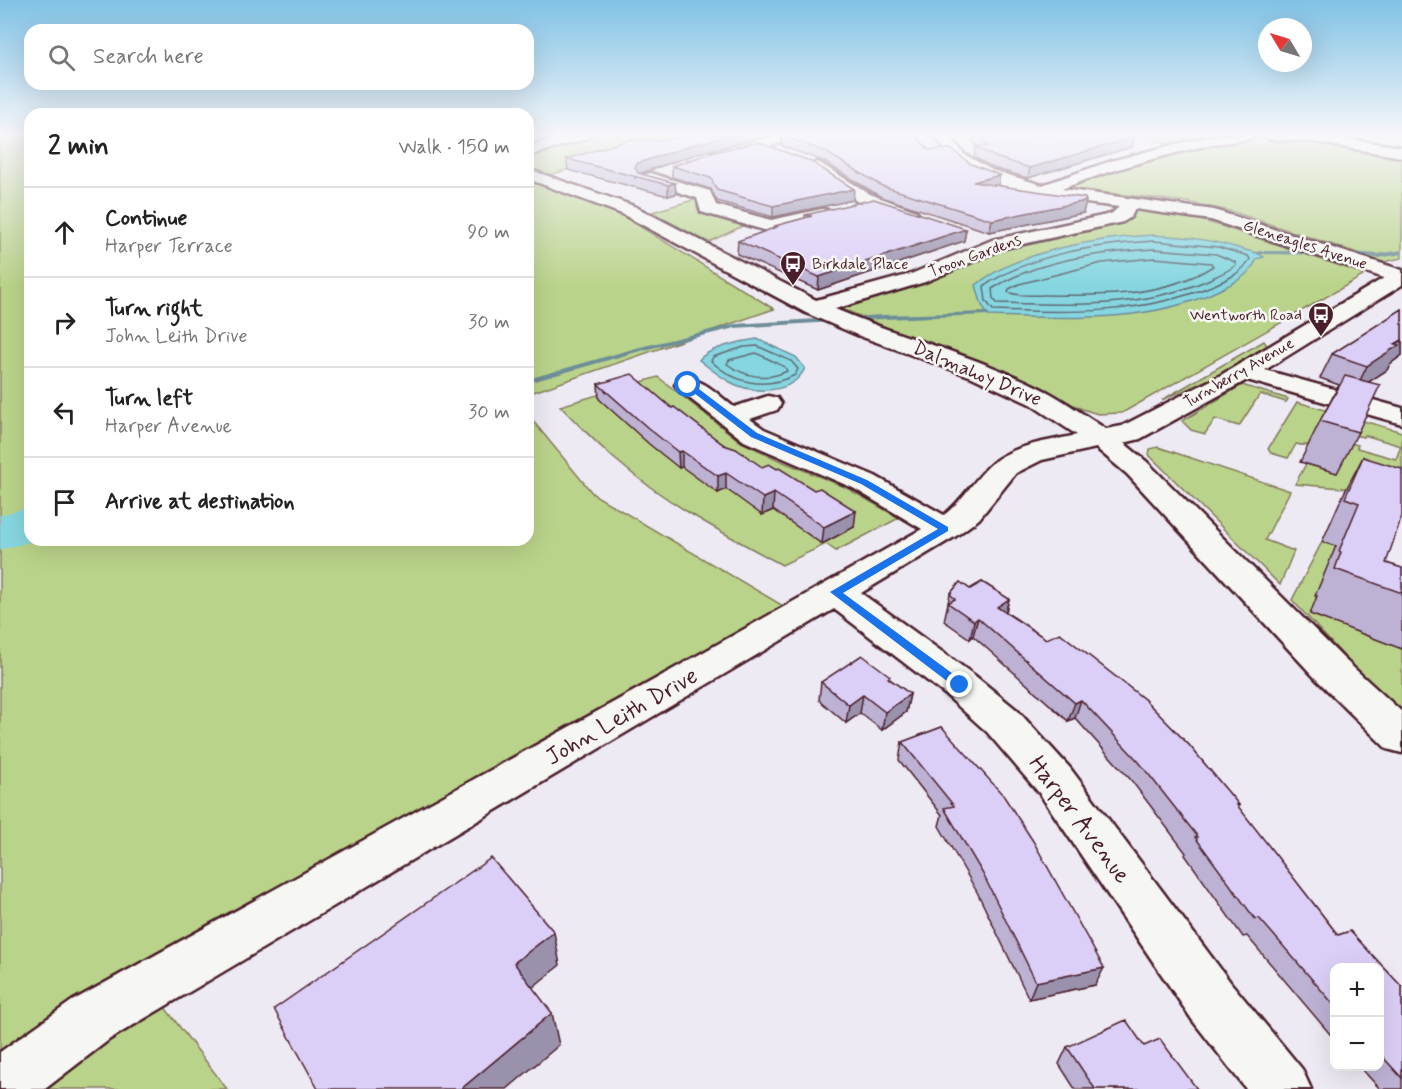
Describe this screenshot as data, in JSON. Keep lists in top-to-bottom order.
{
  "streets": {
    "street": [
      "Gleneagles Avenue",
      "Troon Gardens",
      "Turnberry Avenue",
      "Dalmahoy Drive",
      "John Leith Drive",
      "Harper Avenue"
    ]
  },
  "crossings": [
    ["Gleneagles Avenue", "Troon Gardens"],
    ["Gleneagles Avenue", "Turnberry Avenue"],
    ["Troon Gardens", "Dalmahoy Drive"],
    ["Turnberry Avenue", "Dalmahoy Drive"],
    ["Turnberry Avenue", "John Leith Drive"],
    ["Dalmahoy Drive", "John Leith Drive"],
    ["John Leith Drive", "Harper Avenue"]
  ],
  "places": {
    "bus stop": ["Birkdale Place", "Wentworth Road"]
  },
  "north": "top left",
  "page": {
    "search": "Search here",
    "heading": ["2 min", "Walk · 150 m"],
    "list": [
      ["Continue", "Harper Terrace", "90 m"],
      ["Turn right", "John Leith Drive", "30 m"],
      ["Turn left", "Harper Avenue", "30 m"],
      "Arrive at destination"
    ],
    "map_buttons": ["+", "−"]
  }
}
